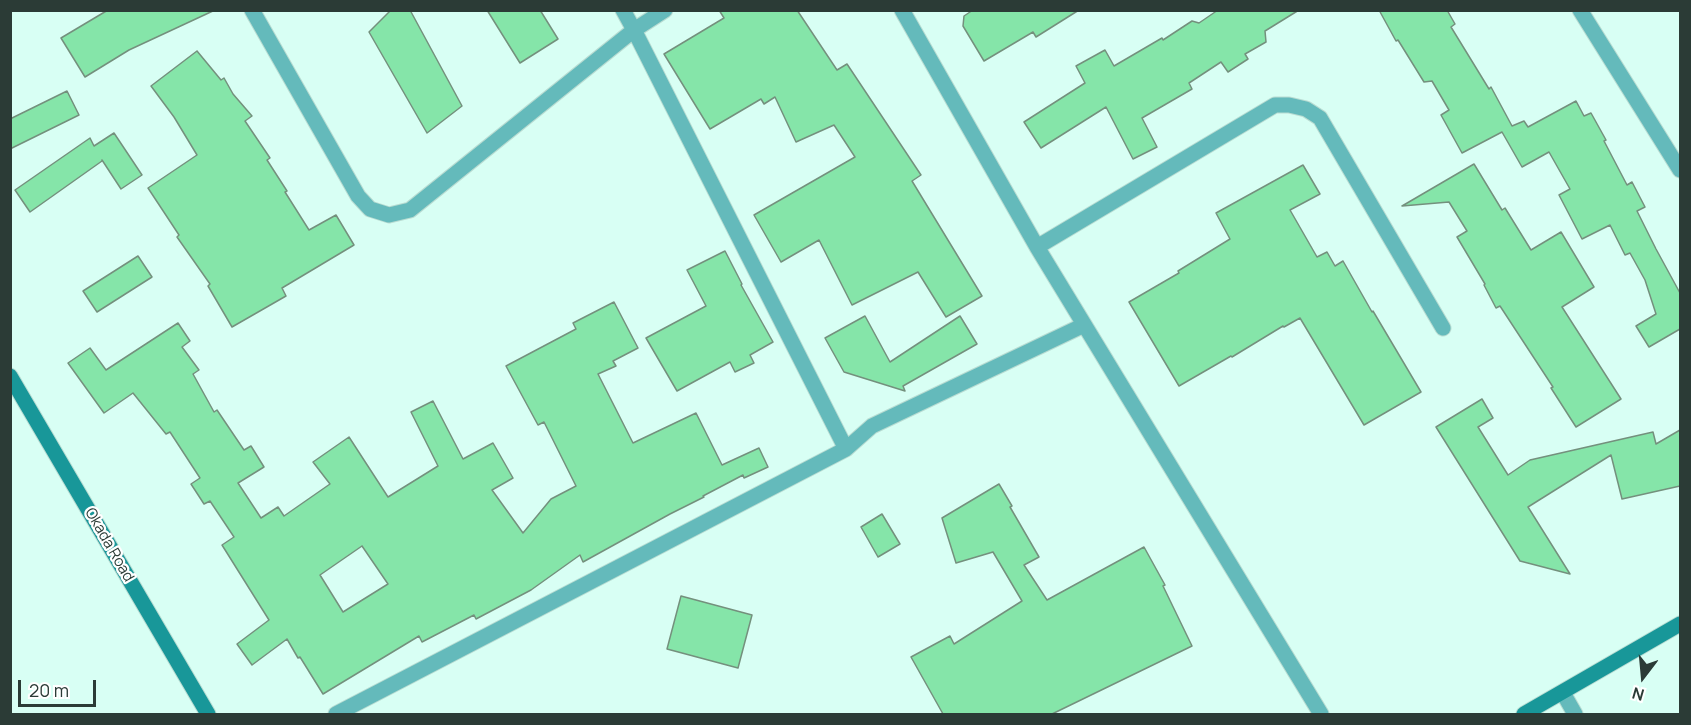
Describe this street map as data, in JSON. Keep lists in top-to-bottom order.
{
  "streets": {
    "street": ["Okada Road"]
  },
  "scale_bar": "20 m",
  "north": "bottom"
}
